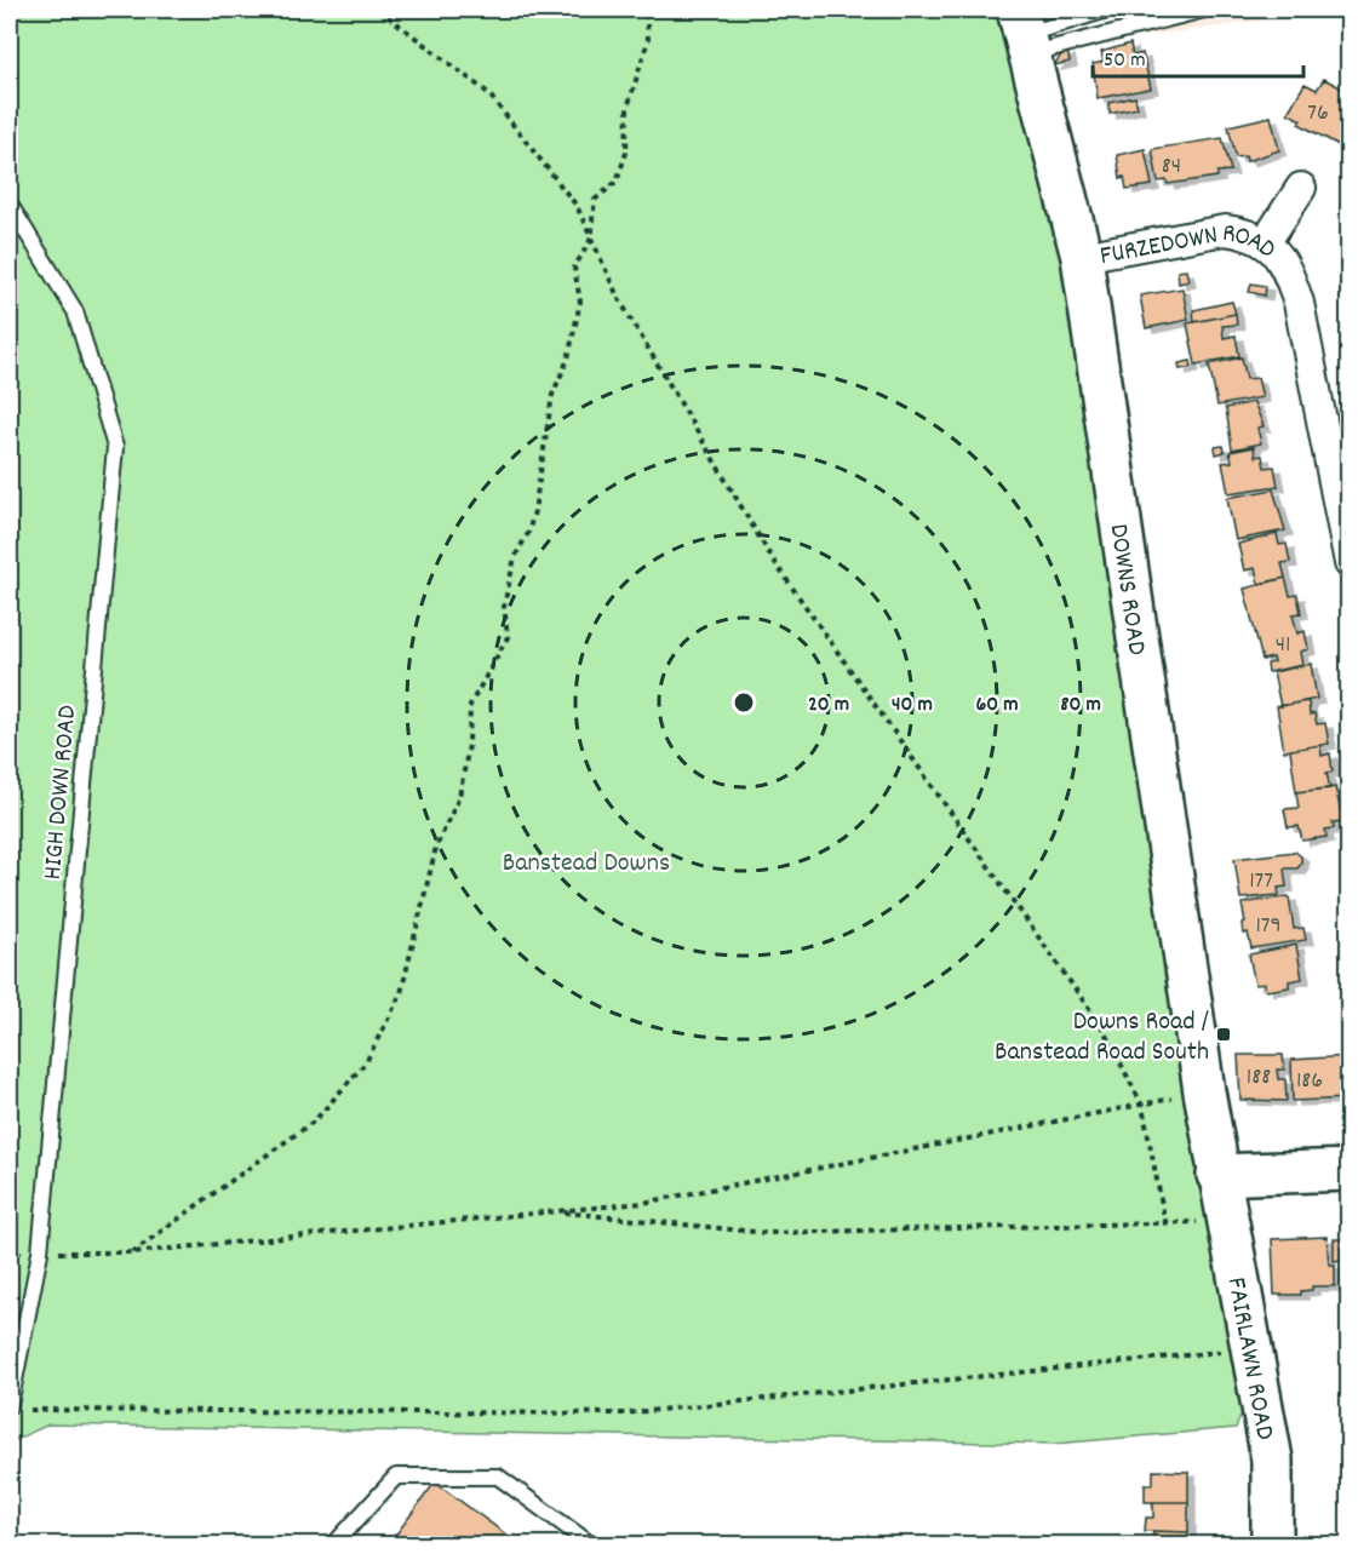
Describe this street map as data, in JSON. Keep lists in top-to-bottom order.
{
  "streets": {
    "street": ["FURZEDOWN ROAD", "DOWNS ROAD", "FAIRLAWN ROAD"],
    "lane": ["HIGH DOWN ROAD"]
  },
  "crossings": [
    ["FURZEDOWN ROAD", "DOWNS ROAD"],
    ["DOWNS ROAD", "FAIRLAWN ROAD"]
  ],
  "parks": ["Banstead Downs"],
  "places": {
    "transit": ["Downs Road / Banstead Road South"]
  },
  "house_numbers": [
    "76",
    "84",
    "41",
    "177",
    "179",
    "188",
    "186"
  ],
  "scale_bar": "50 m",
  "rings": [
    "20 m",
    "40 m",
    "60 m",
    "80 m"
  ]
}
